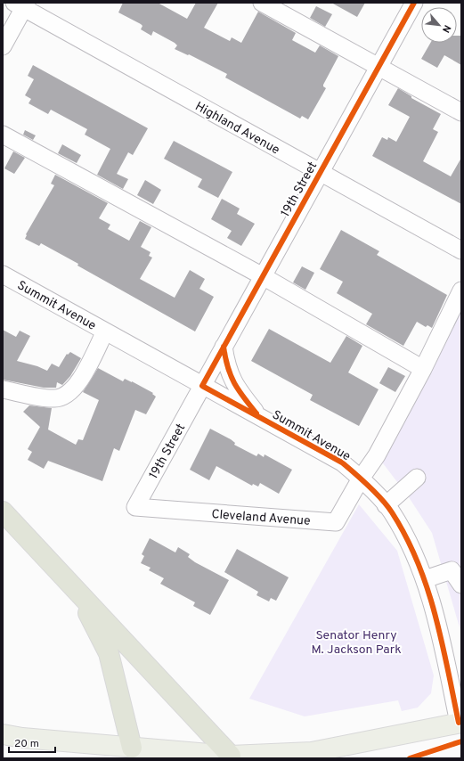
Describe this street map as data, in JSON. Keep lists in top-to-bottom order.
{
  "streets": {
    "street": [
      "Highland Avenue",
      "19th Street",
      "Summit Avenue",
      "Cleveland Avenue"
    ]
  },
  "crossings": [
    ["Highland Avenue", "19th Street"],
    ["19th Street", "Summit Avenue"],
    ["19th Street", "Cleveland Avenue"],
    ["Summit Avenue", "Cleveland Avenue"]
  ],
  "parks": ["Senator Henry M. Jackson Park"],
  "scale_bar": "20 m",
  "north": "bottom right"
}
